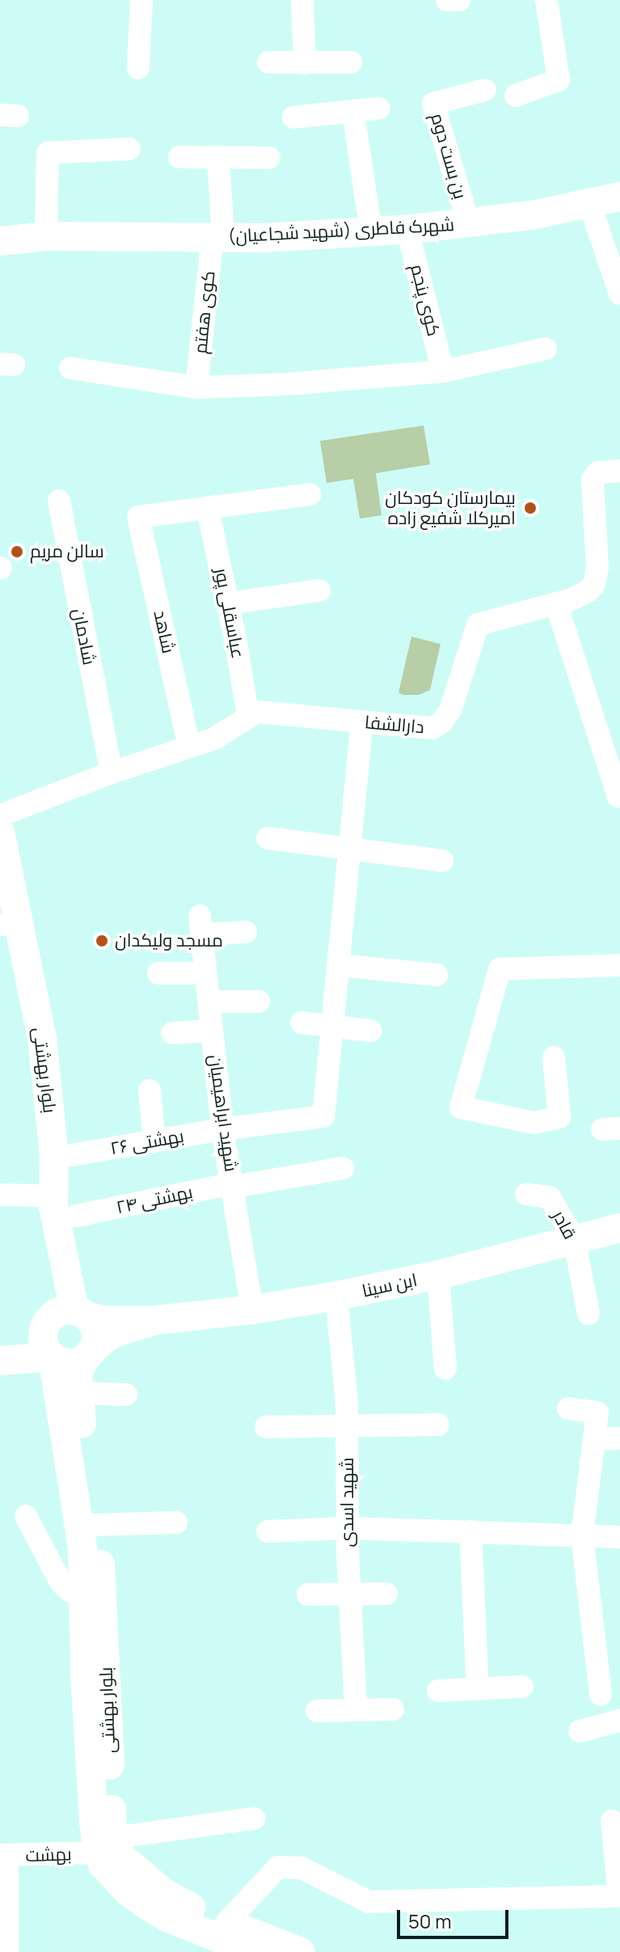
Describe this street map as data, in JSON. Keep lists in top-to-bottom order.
{
  "streets": {
    "main road": ["شهرک فاطری (شهید شجاعیان)", "بلوار بهشتی", "ابن سینا"],
    "street": [
      "بن بست دوم",
      "کوی پنجم",
      "کوی هفتم",
      "عباسقلی پور",
      "شاهد",
      "شادمان",
      "دارالشفا",
      "شهید ابراهیمیان",
      "بهشتی ۲۶",
      "بهشتی ۲۴",
      "قادر",
      "شهید اسدی",
      "بهشت"
    ]
  },
  "crossings": [
    ["بن بست دوم", "شهرک فاطری (شهید شجاعیان)"],
    ["شهرک فاطری (شهید شجاعیان)", "کوی پنجم"],
    ["شهرک فاطری (شهید شجاعیان)", "کوی هفتم"],
    ["عباسقلی پور", "شاهد"],
    ["عباسقلی پور", "دارالشفا"],
    ["شاهد", "دارالشفا"],
    ["شادمان", "دارالشفا"],
    ["بلوار بهشتی", "بهشت"],
    ["شهید ابراهیمیان", "بهشتی ۲۶"],
    ["شهید ابراهیمیان", "بهشتی ۲۴"],
    ["شهید ابراهیمیان", "ابن سینا"],
    ["قادر", "ابن سینا"],
    ["ابن سینا", "شهید اسدی"]
  ],
  "places": ["بیمارستان کودکان امیرکلا شفیع زاده", "سالن مریم", "مسجد ولیکدان"],
  "scale_bar": "50 m"
}
